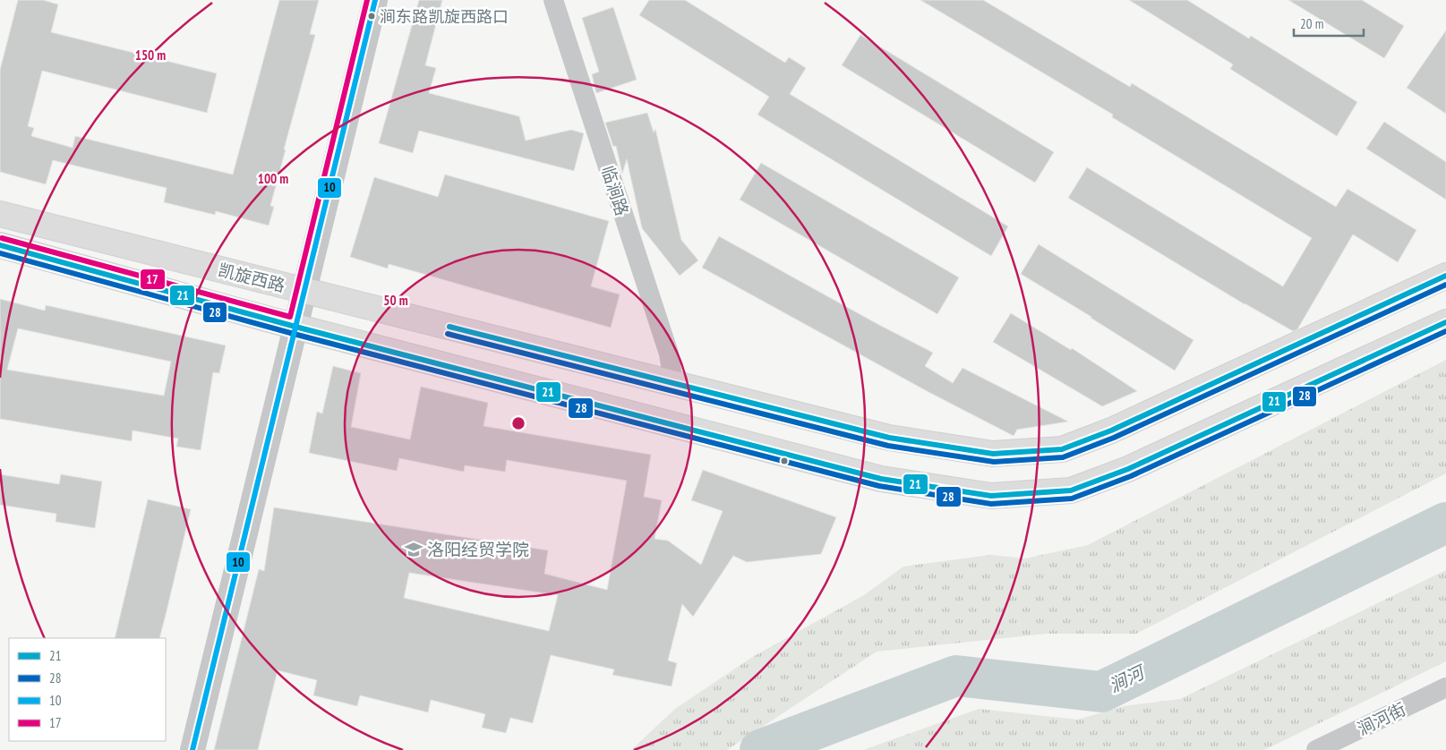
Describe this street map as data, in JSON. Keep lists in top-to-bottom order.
{
  "streets": {
    "main road": ["凯旋西路"],
    "street": ["临涧路", "涧河街"]
  },
  "crossings": [
    ["临涧路", "凯旋西路"]
  ],
  "water": ["涧河"],
  "places": {
    "other": ["涧东路凯旋西路口"],
    "school or university": ["洛阳经贸学院"]
  },
  "lines": [
    "transit line 10",
    "transit line 17",
    "transit line 21",
    "transit line 28"
  ],
  "legend": [
    "21",
    "28",
    "10",
    "17"
  ],
  "scale_bar": "20 m",
  "rings": ["150 m", "100 m", "50 m"]
}
